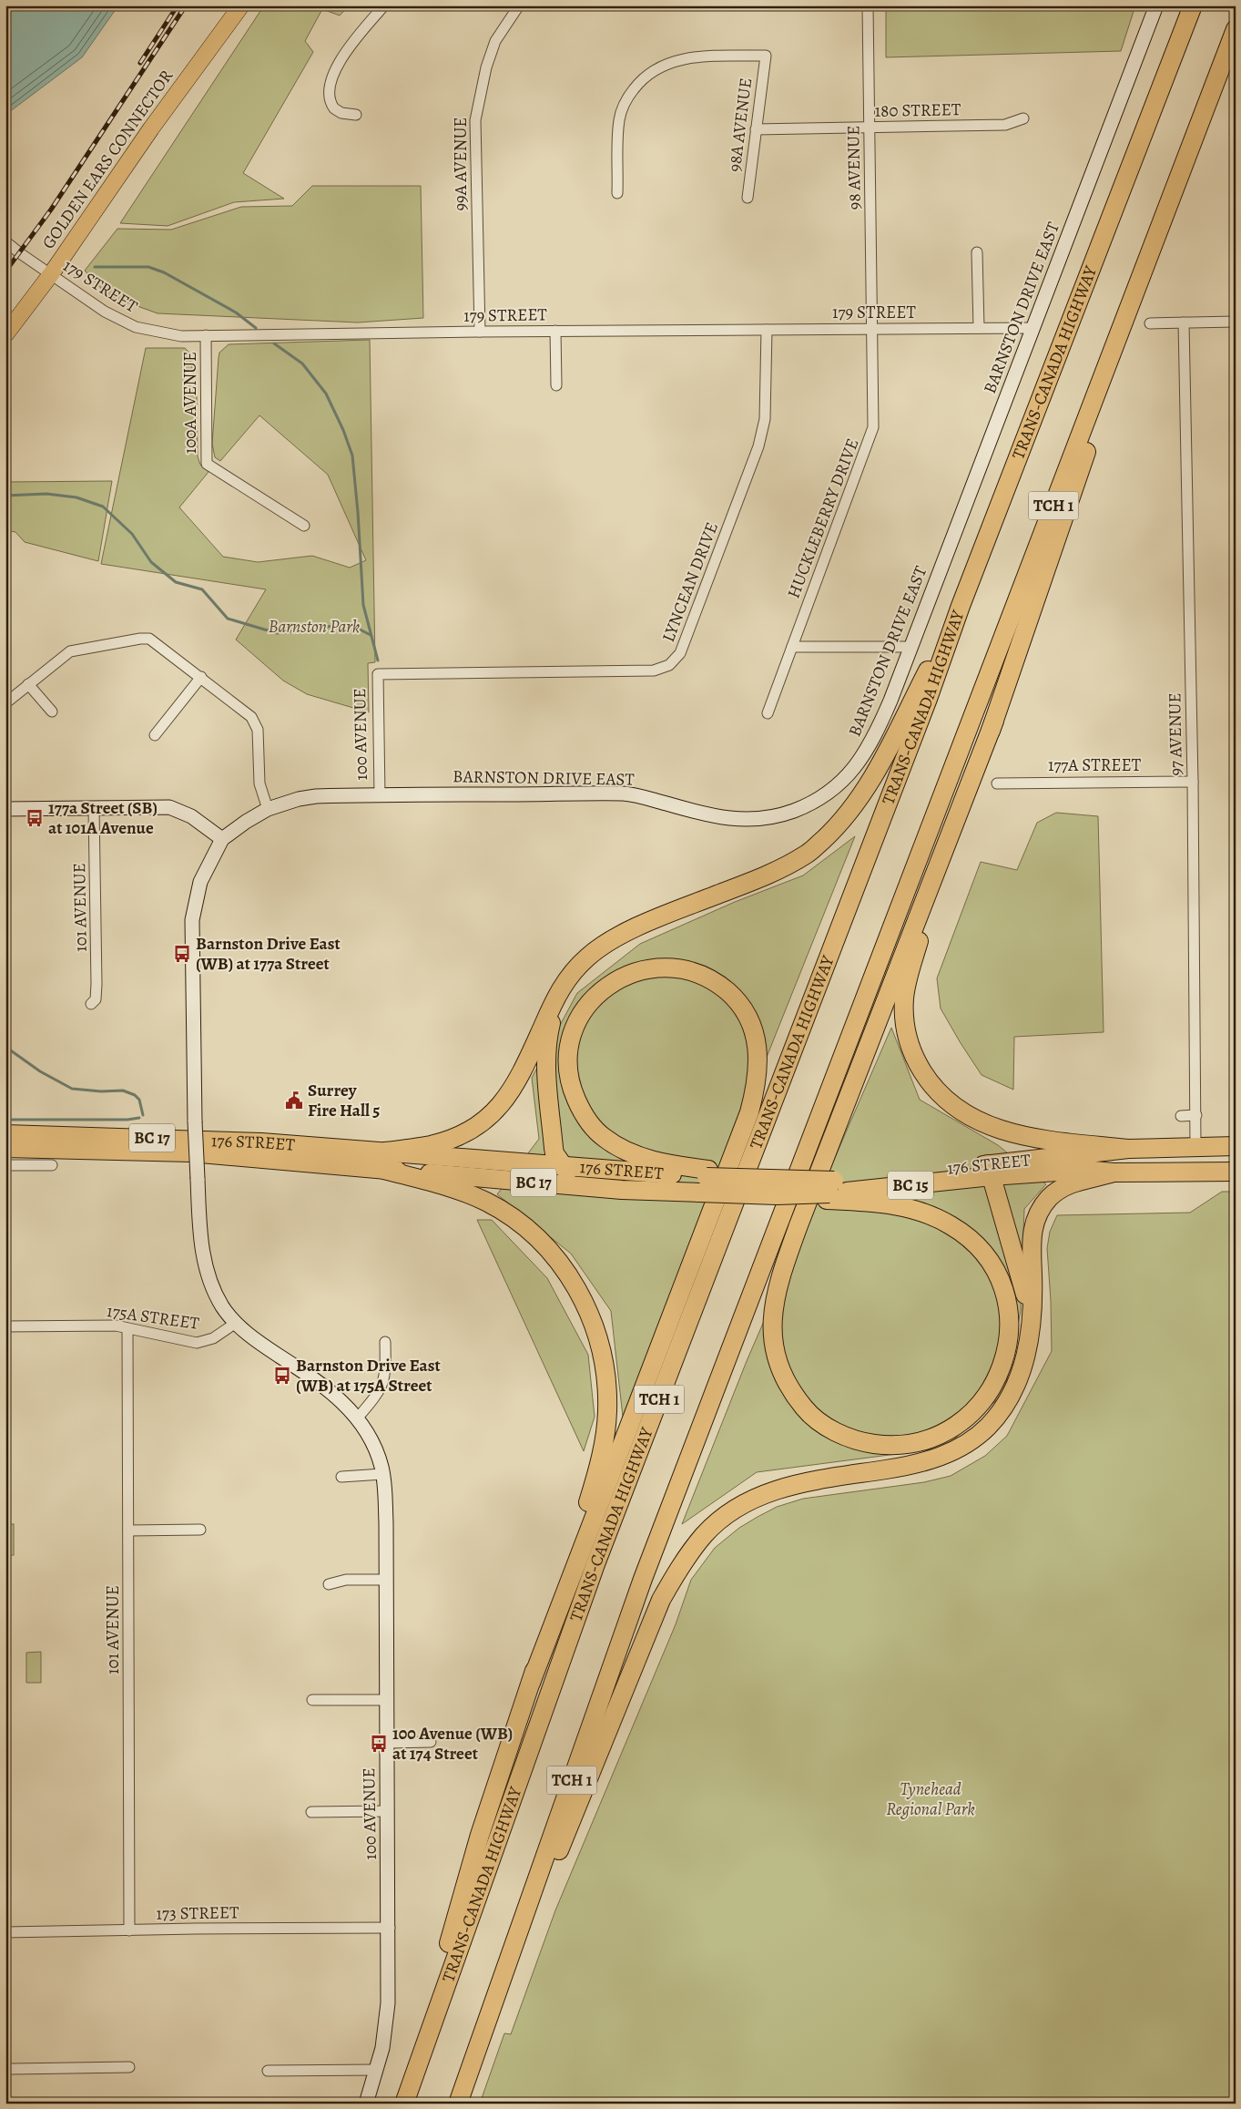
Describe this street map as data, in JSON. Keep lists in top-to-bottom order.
{
  "streets": {
    "highway": [
      "TRANS-CANADA HIGHWAY",
      "TCH 1",
      "BC 17",
      "176 STREET",
      "BC 15"
    ],
    "main road": ["GOLDEN EARS CONNECTOR"],
    "street": [
      "180 STREET",
      "98A AVENUE",
      "99A AVENUE",
      "98 AVENUE",
      "179 STREET",
      "BARNSTON DRIVE EAST",
      "100A AVENUE",
      "HUCKLEBERRY DRIVE",
      "LYNCEAN DRIVE",
      "100 AVENUE",
      "97 AVENUE",
      "177A STREET",
      "101 AVENUE",
      "175A STREET",
      "173 STREET"
    ]
  },
  "crossings": [
    ["180 STREET", "98A AVENUE"],
    ["180 STREET", "98 AVENUE"],
    ["GOLDEN EARS CONNECTOR", "179 STREET"],
    ["99A AVENUE", "179 STREET"],
    ["98 AVENUE", "179 STREET"],
    ["98 AVENUE", "HUCKLEBERRY DRIVE"],
    ["179 STREET", "BARNSTON DRIVE EAST"],
    ["179 STREET", "100A AVENUE"],
    ["179 STREET", "HUCKLEBERRY DRIVE"],
    ["179 STREET", "LYNCEAN DRIVE"],
    ["BARNSTON DRIVE EAST", "100 AVENUE"],
    ["BARNSTON DRIVE EAST", "175A STREET"],
    ["LYNCEAN DRIVE", "100 AVENUE"],
    ["100 AVENUE", "173 STREET"],
    ["97 AVENUE", "177A STREET"],
    ["97 AVENUE", "176 STREET"],
    ["101 AVENUE", "175A STREET"],
    ["101 AVENUE", "173 STREET"]
  ],
  "parks": ["Barnston Park", "Tynehead Regional Park"],
  "places": {
    "bus stop": [
      "177a Street (SB) at 101A Avenue",
      "Barnston Drive East (WB) at 177a Street",
      "Barnston Drive East (WB) at 175A Street",
      "100 Avenue (WB) at 174 Street"
    ],
    "public building": ["Surrey Fire Hall 5"]
  }
}
